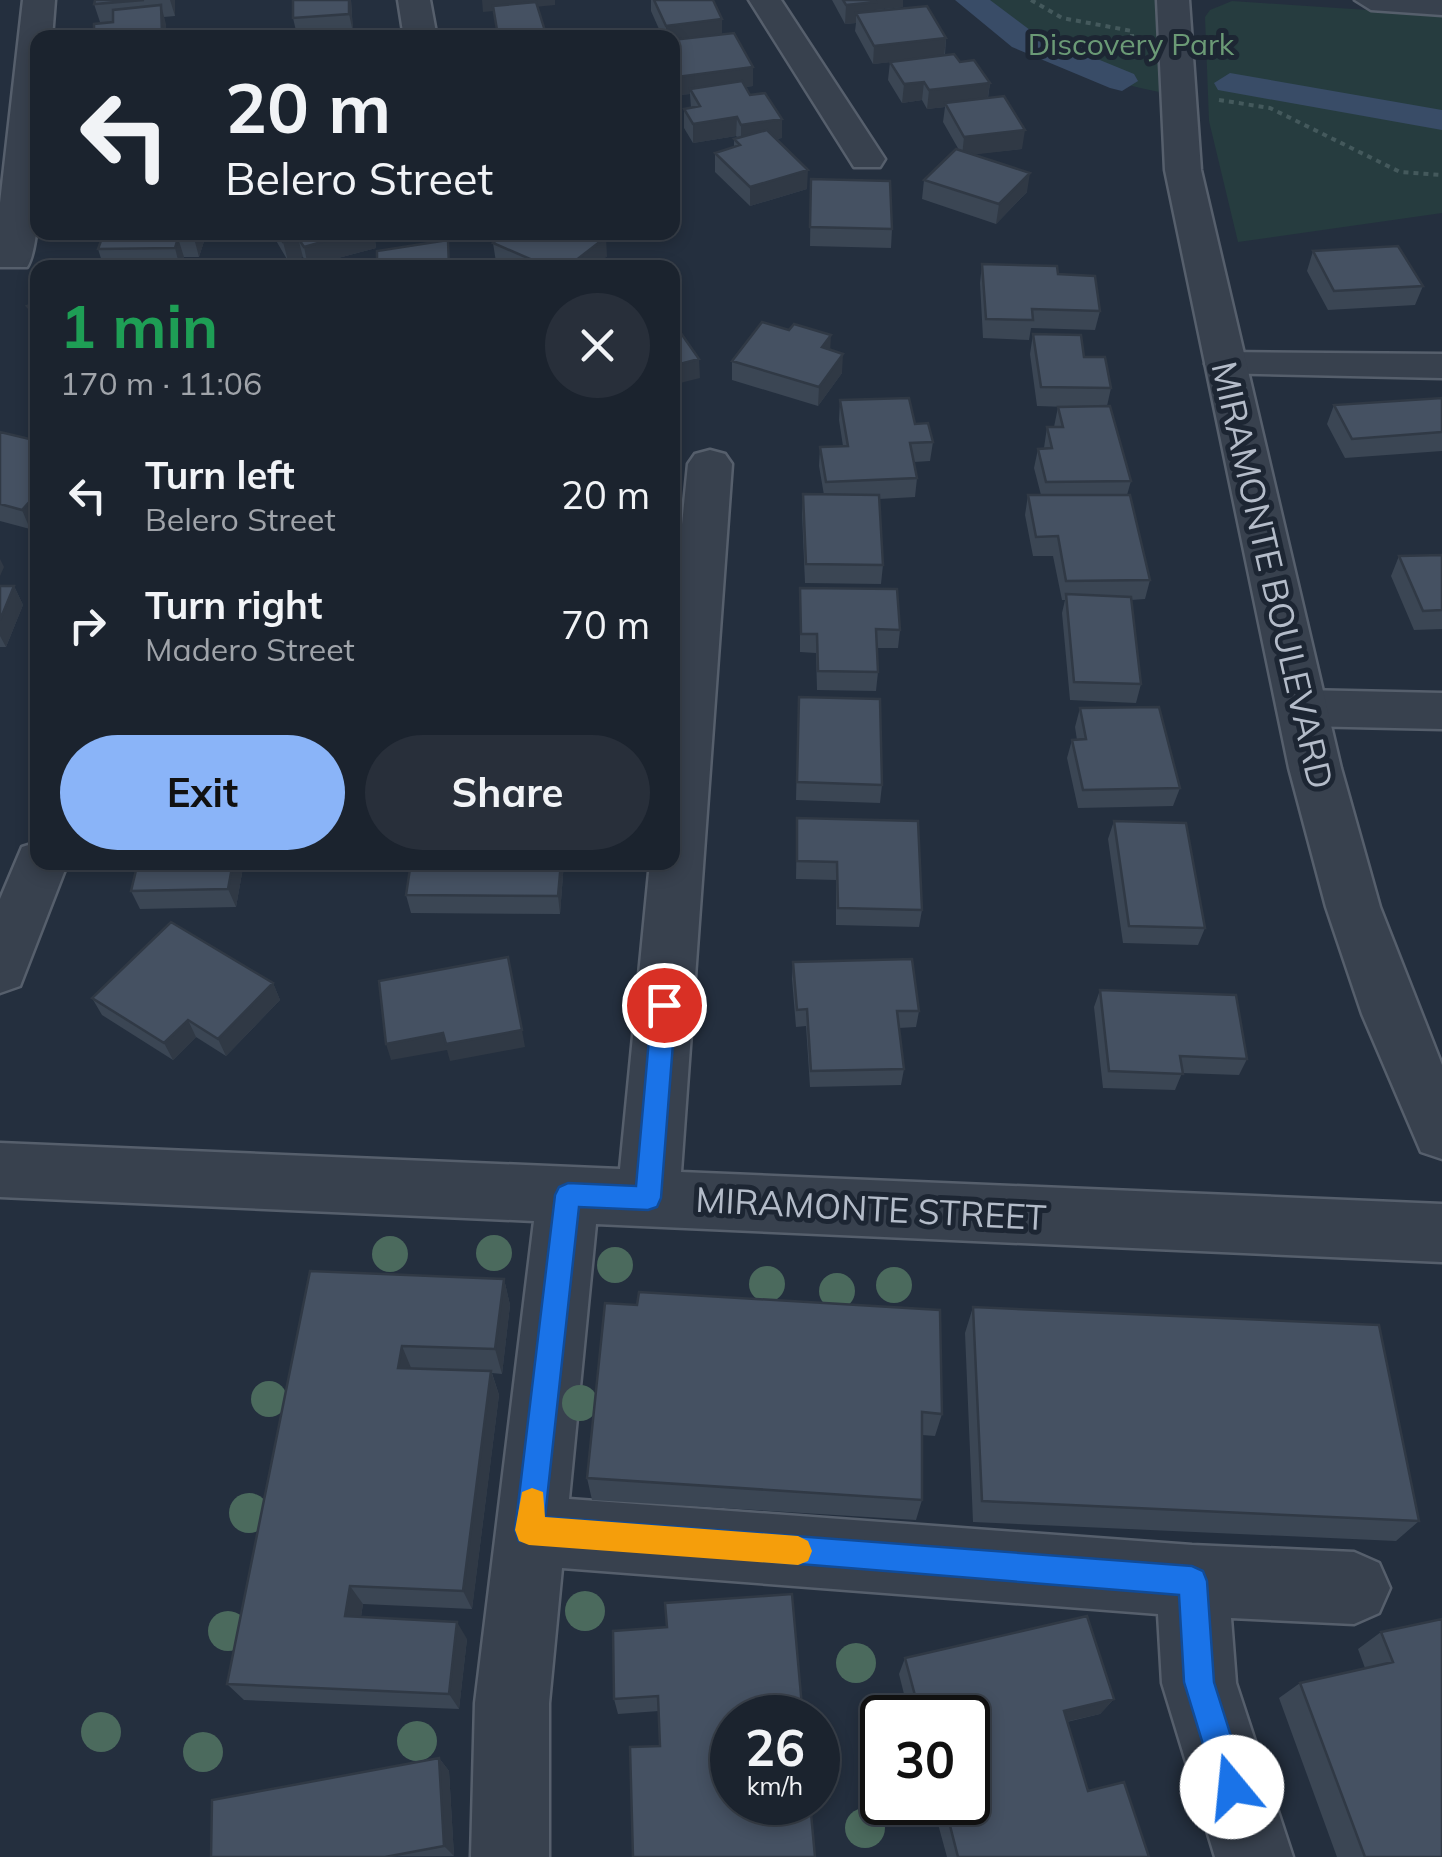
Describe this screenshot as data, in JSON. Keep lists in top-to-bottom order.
{
  "streets": {
    "street": ["MIRAMONTE BOULEVARD", "MIRAMONTE STREET"]
  },
  "parks": ["Discovery Park"],
  "page": {
    "turn": ["20 m", "Belero Street"],
    "heading": ["1 min", "170 m · 11:06"],
    "list": [
      {
        "name": "Turn left",
        "note": "Belero Street",
        "value": "20 m"
      },
      {
        "name": "Turn right",
        "note": "Madero Street",
        "value": "70 m"
      }
    ],
    "buttons": ["Exit", "Share"],
    "speed": "26 km/h",
    "limit": "30"
  }
}
